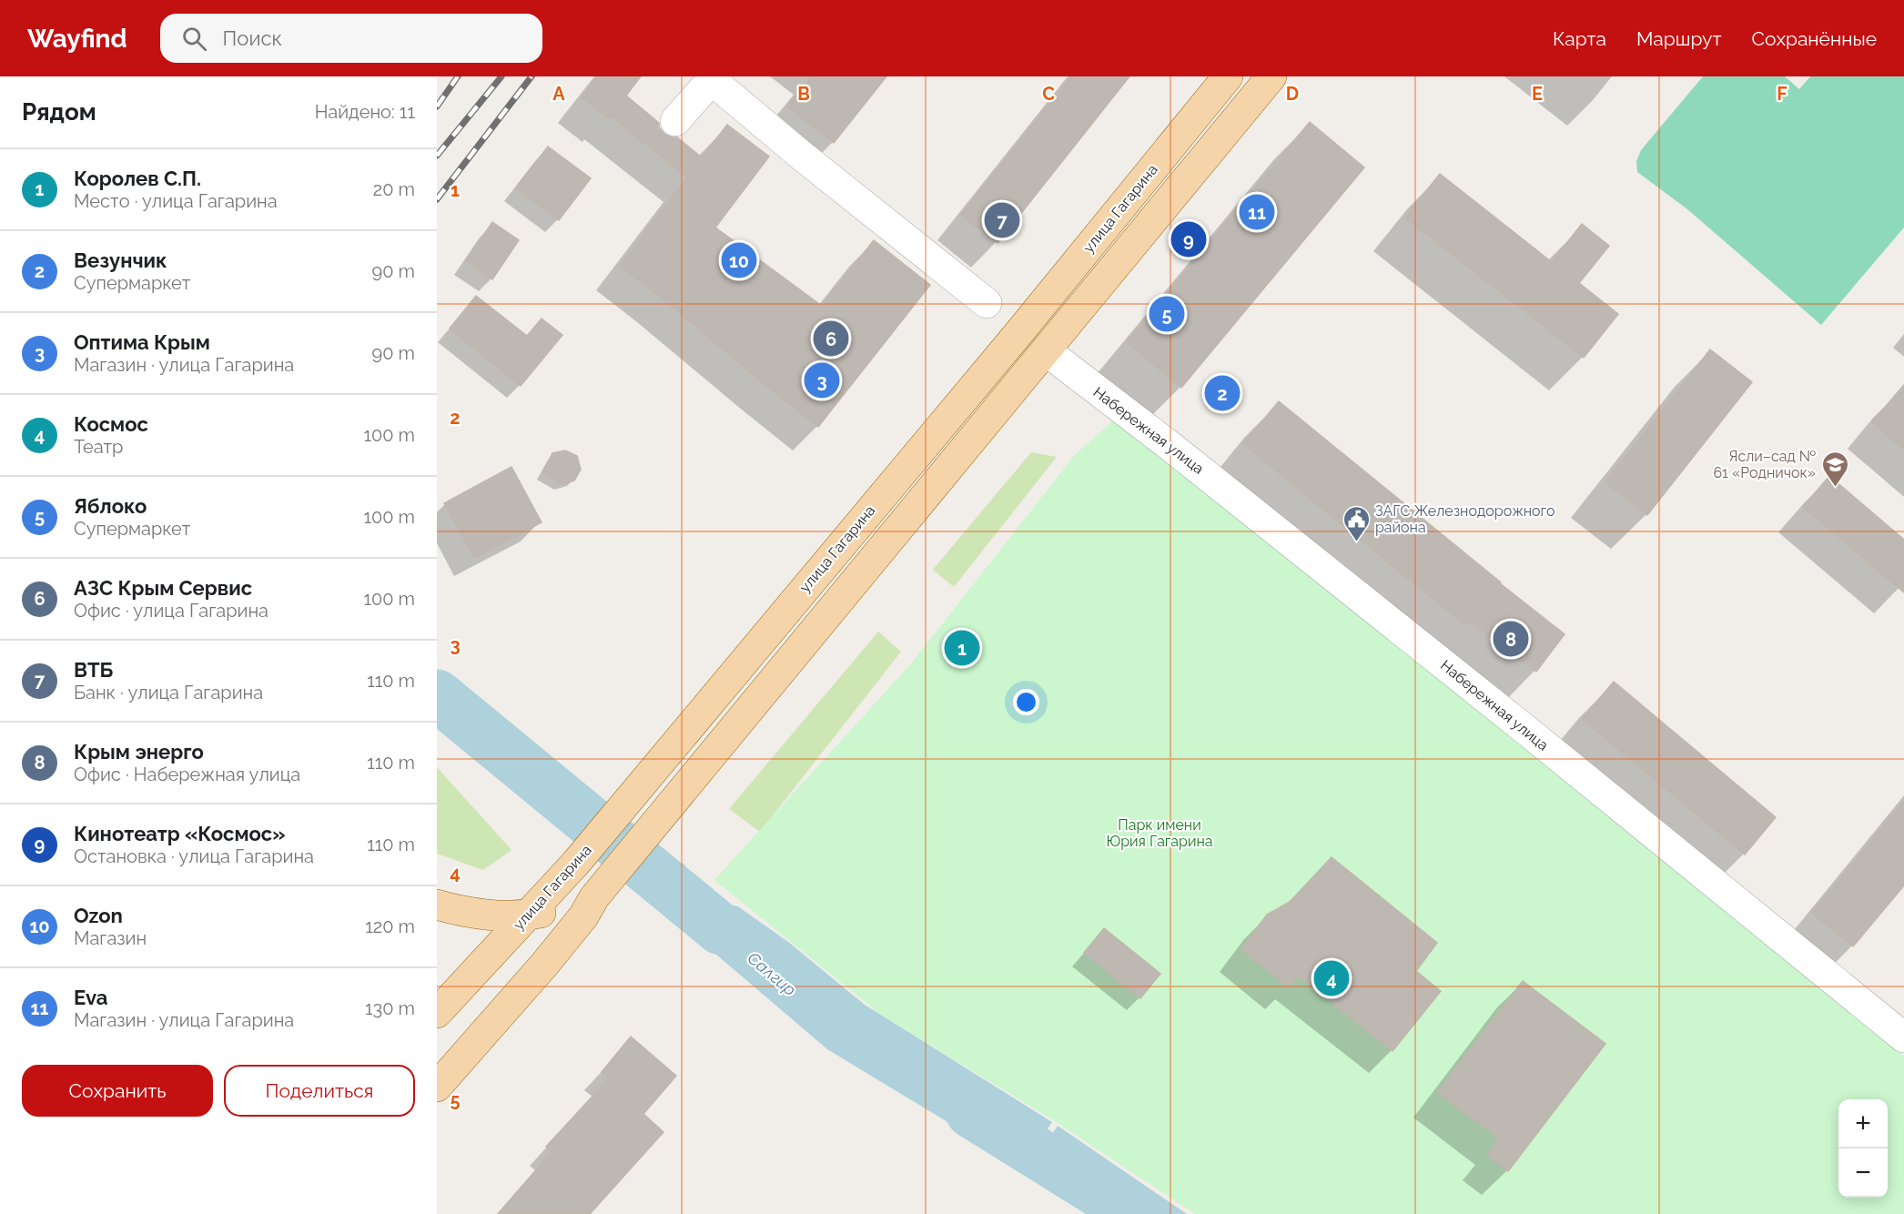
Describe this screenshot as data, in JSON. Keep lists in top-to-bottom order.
{
  "streets": {
    "main road": ["улица Гагарина"],
    "street": ["Набережная улица"]
  },
  "water": ["Салгир"],
  "parks": ["Парк имени Юрия Гагарина"],
  "places": {
    "school or university": ["Ясли–сад № 61 «Родничок»"],
    "public building": ["ЗАГС Железнодорожного района"]
  },
  "page": {
    "header": "Wayfind",
    "search": "Поиск",
    "nav": ["Карта", "Маршрут", "Сохранённые"],
    "heading": ["Рядом", "Найдено: 11"],
    "list": [
      {
        "mark": "1",
        "name": "Королев С.П.",
        "note": "Место · улица Гагарина",
        "value": "20 m"
      },
      {
        "mark": "2",
        "name": "Везунчик",
        "note": "Супермаркет",
        "value": "90 m"
      },
      {
        "mark": "3",
        "name": "Оптима Крым",
        "note": "Магазин · улица Гагарина",
        "value": "90 m"
      },
      {
        "mark": "4",
        "name": "Космос",
        "note": "Театр",
        "value": "100 m"
      },
      {
        "mark": "5",
        "name": "Яблоко",
        "note": "Супермаркет",
        "value": "100 m"
      },
      {
        "mark": "6",
        "name": "АЗС Крым Сервис",
        "note": "Офис · улица Гагарина",
        "value": "100 m"
      },
      {
        "mark": "7",
        "name": "ВТБ",
        "note": "Банк · улица Гагарина",
        "value": "110 m"
      },
      {
        "mark": "8",
        "name": "Крым энерго",
        "note": "Офис · Набережная улица",
        "value": "110 m"
      },
      {
        "mark": "9",
        "name": "Кинотеатр «Космос»",
        "note": "Остановка · улица Гагарина",
        "value": "110 m"
      },
      {
        "mark": "10",
        "name": "Ozon",
        "note": "Магазин",
        "value": "120 m"
      },
      {
        "mark": "11",
        "name": "Eva",
        "note": "Магазин · улица Гагарина",
        "value": "130 m"
      }
    ],
    "pins": [
      "11",
      "7",
      "9",
      "10",
      "5",
      "6",
      "3",
      "2",
      "8",
      "1",
      "4"
    ],
    "buttons": ["Сохранить", "Поделиться"],
    "map_buttons": ["+", "−"]
  },
  "grid": {
    "columns": [
      "A",
      "B",
      "C",
      "D",
      "E",
      "F"
    ],
    "rows": [
      "1",
      "2",
      "3",
      "4",
      "5"
    ]
  }
}
